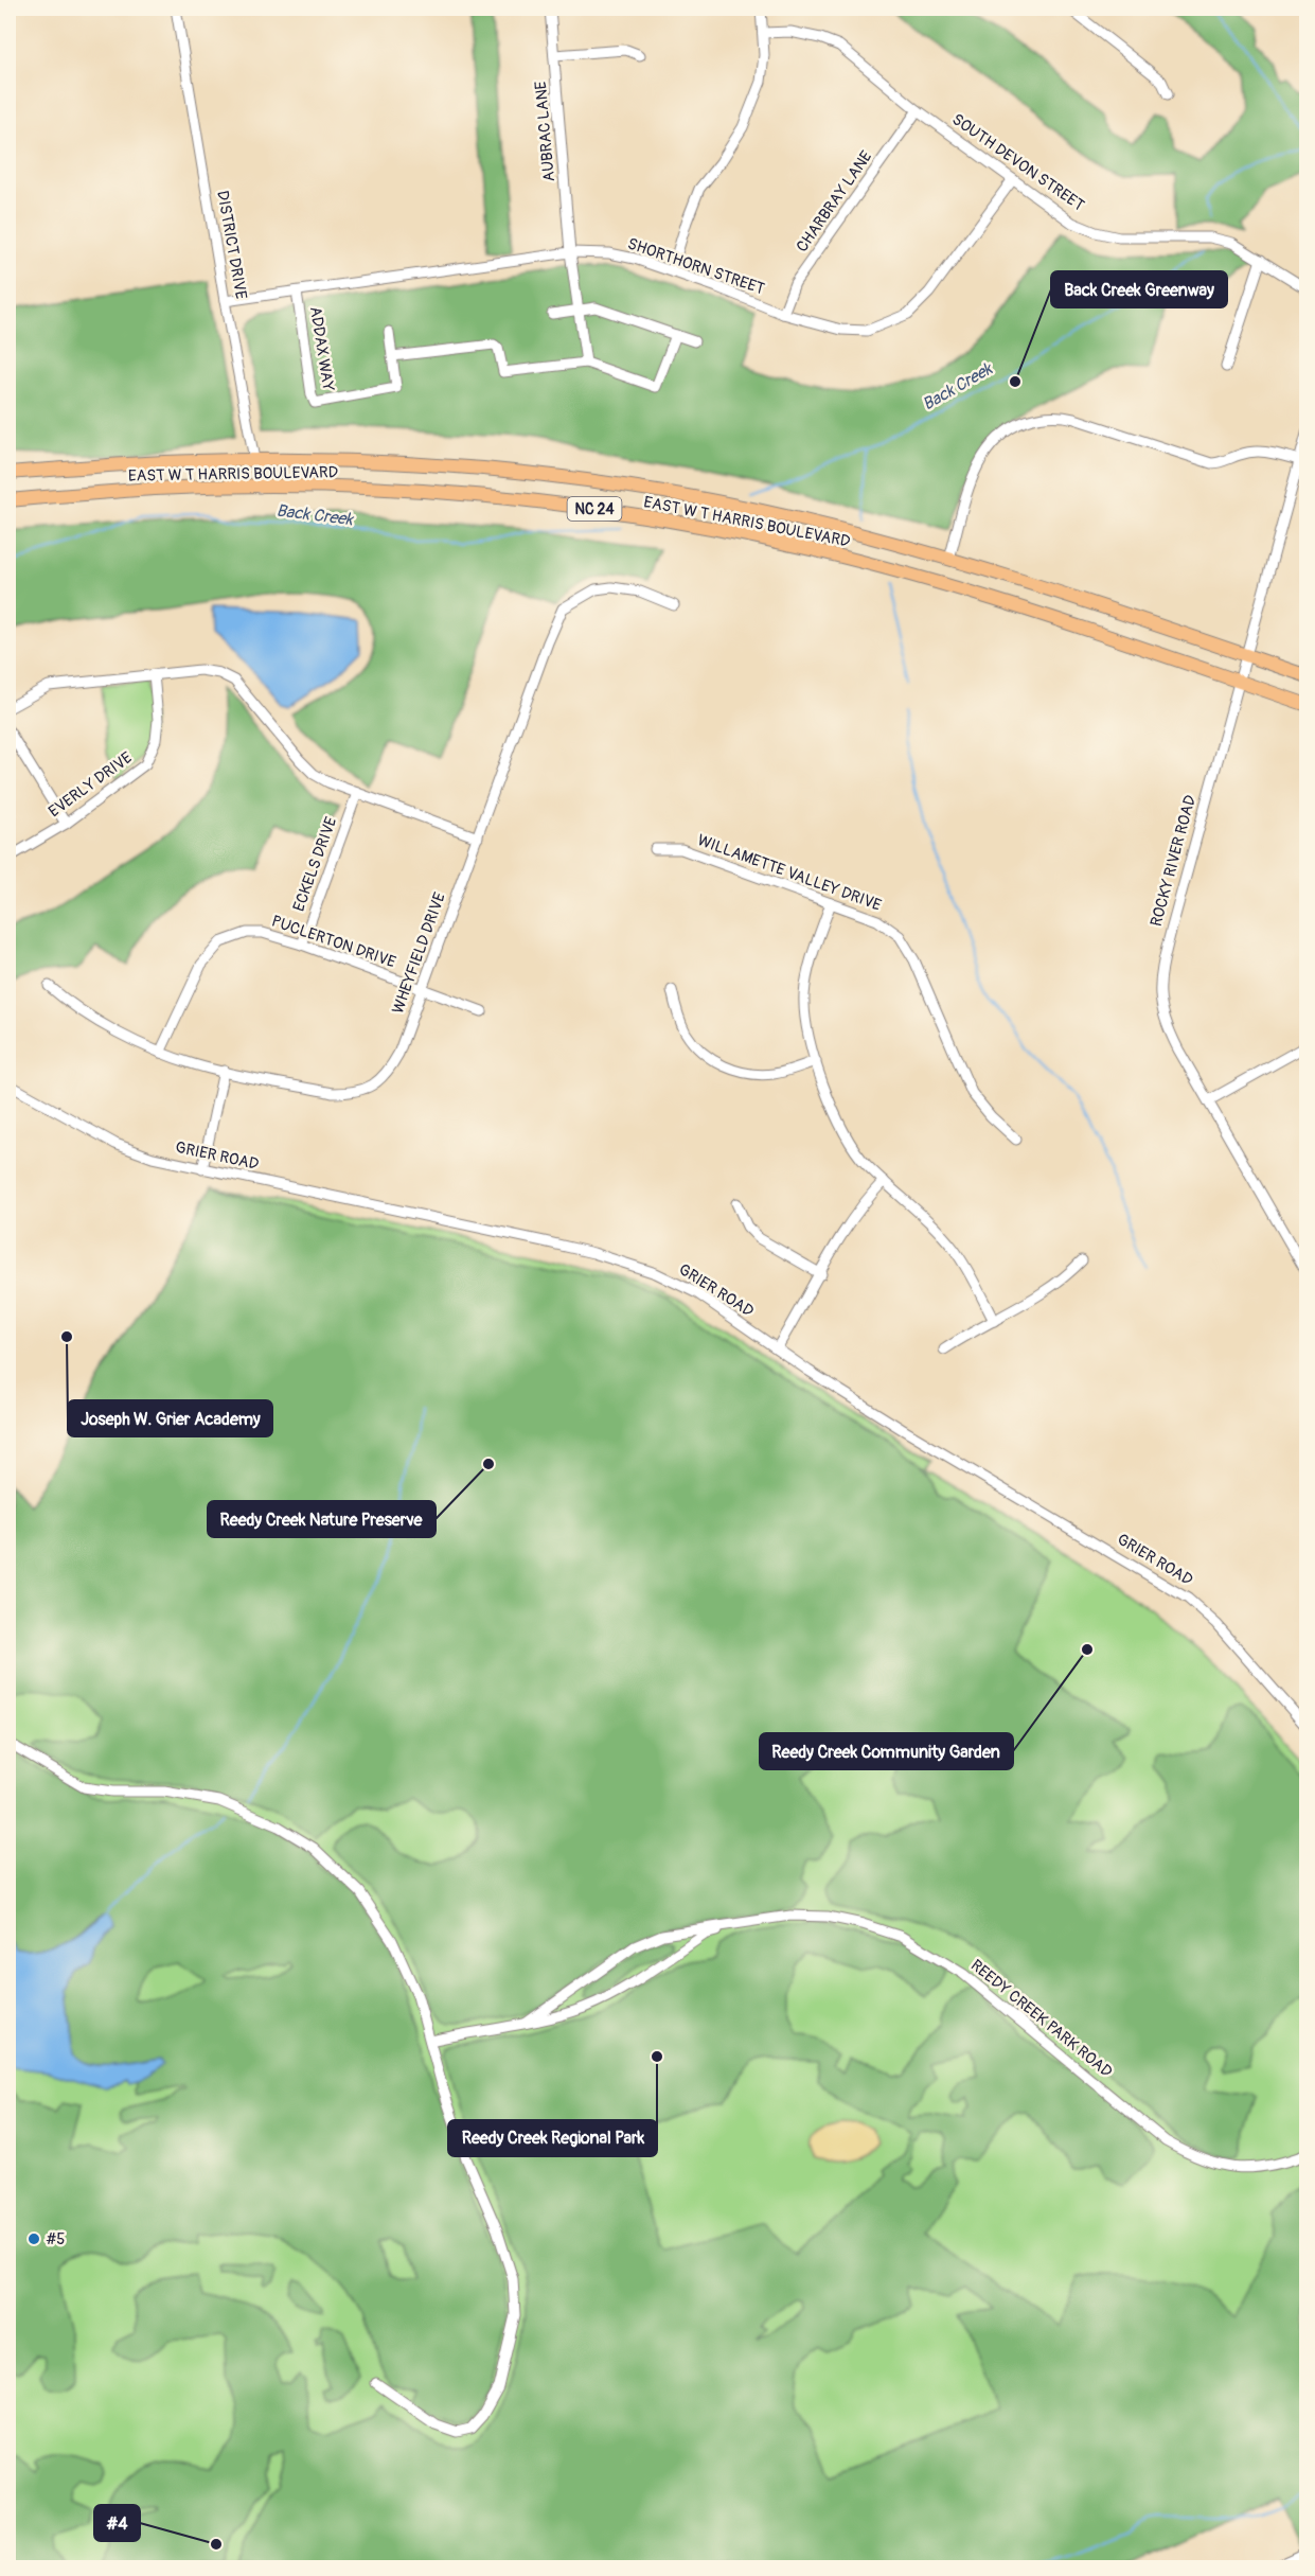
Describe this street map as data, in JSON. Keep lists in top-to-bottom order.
{
  "streets": {
    "main road": ["EAST W T HARRIS BOULEVARD", "NC 24"],
    "street": [
      "AUBRAC LANE",
      "SOUTH DEVON STREET",
      "CHARBRAY LANE",
      "DISTRICT DRIVE",
      "SHORTHORN STREET",
      "ADDAX WAY",
      "EVERLY DRIVE",
      "ROCKY RIVER ROAD",
      "ECKELS DRIVE",
      "WILLAMETTE VALLEY DRIVE",
      "PUCLERTON DRIVE",
      "WHEYFIELD DRIVE",
      "GRIER ROAD",
      "REEDY CREEK PARK ROAD"
    ]
  },
  "crossings": [
    ["AUBRAC LANE", "SHORTHORN STREET"],
    ["SOUTH DEVON STREET", "CHARBRAY LANE"],
    ["SOUTH DEVON STREET", "SHORTHORN STREET"],
    ["CHARBRAY LANE", "SHORTHORN STREET"],
    ["DISTRICT DRIVE", "SHORTHORN STREET"],
    ["DISTRICT DRIVE", "EAST W T HARRIS BOULEVARD"],
    ["SHORTHORN STREET", "ADDAX WAY"],
    ["EAST W T HARRIS BOULEVARD", "ROCKY RIVER ROAD"],
    ["ECKELS DRIVE", "PUCLERTON DRIVE"],
    ["PUCLERTON DRIVE", "WHEYFIELD DRIVE"]
  ],
  "water": ["Back Creek"],
  "places": [
    "Back Creek Greenway",
    "Joseph W. Grier Academy",
    "Reedy Creek Nature Preserve",
    "Reedy Creek Community Garden",
    "Reedy Creek Regional Park",
    "#5",
    "#4"
  ]
}
